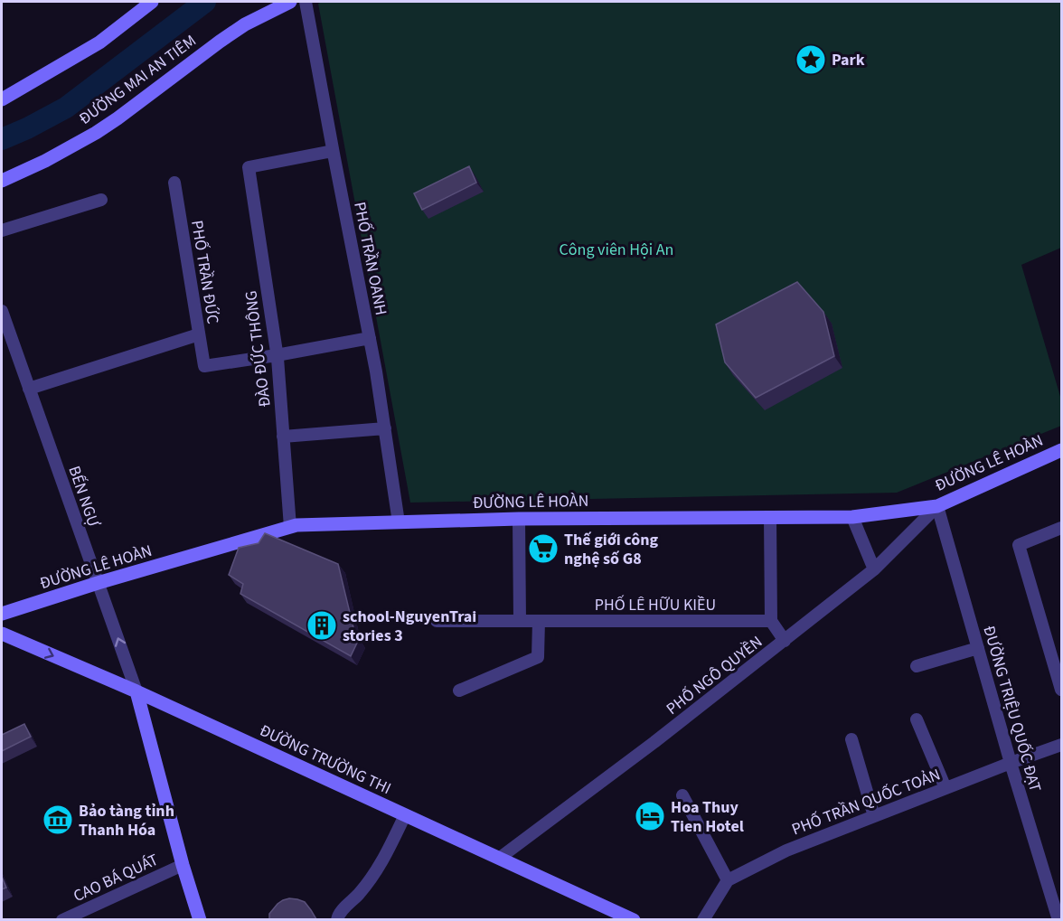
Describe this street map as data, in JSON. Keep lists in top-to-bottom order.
{
  "streets": {
    "street": [
      "ĐƯỜNG MAI AN TIÊM",
      "PHỐ TRẦN OANH",
      "PHỐ TRẦN ĐỨC",
      "ĐÀO ĐỨC THÔNG",
      "ĐƯỜNG LÊ HOÀN",
      "BẾN NGỰ",
      "PHỐ LÊ HỮU KIỀU",
      "PHỐ NGÔ QUYỀN",
      "ĐƯỜNG TRIỆU QUỐC ĐẠT",
      "ĐƯỜNG TRƯỜNG THI",
      "PHỐ TRẦN QUỐC TOẢN",
      "CAO BÁ QUÁT"
    ]
  },
  "crossings": [
    ["PHỐ TRẦN OANH", "ĐÀO ĐỨC THÔNG"],
    ["PHỐ TRẦN OANH", "ĐƯỜNG LÊ HOÀN"],
    ["PHỐ TRẦN ĐỨC", "ĐÀO ĐỨC THÔNG"],
    ["ĐÀO ĐỨC THÔNG", "ĐƯỜNG LÊ HOÀN"],
    ["ĐƯỜNG LÊ HOÀN", "BẾN NGỰ"],
    ["ĐƯỜNG LÊ HOÀN", "PHỐ NGÔ QUYỀN"],
    ["ĐƯỜNG LÊ HOÀN", "ĐƯỜNG TRIỆU QUỐC ĐẠT"],
    ["BẾN NGỰ", "ĐƯỜNG TRƯỜNG THI"],
    ["PHỐ NGÔ QUYỀN", "ĐƯỜNG TRIỆU QUỐC ĐẠT"],
    ["PHỐ NGÔ QUYỀN", "ĐƯỜNG TRƯỜNG THI"],
    ["ĐƯỜNG TRIỆU QUỐC ĐẠT", "PHỐ TRẦN QUỐC TOẢN"]
  ],
  "parks": ["Công viên Hội An"],
  "places": {
    "place": ["Park"],
    "supermarket": ["Thế giới công nghệ số G8"],
    "building": ["school-NguyenTrai stories 3"],
    "hotel": ["Hoa Thuy Tien Hotel"],
    "museum": ["Bảo tàng tỉnh Thanh Hóa"]
  }
}
